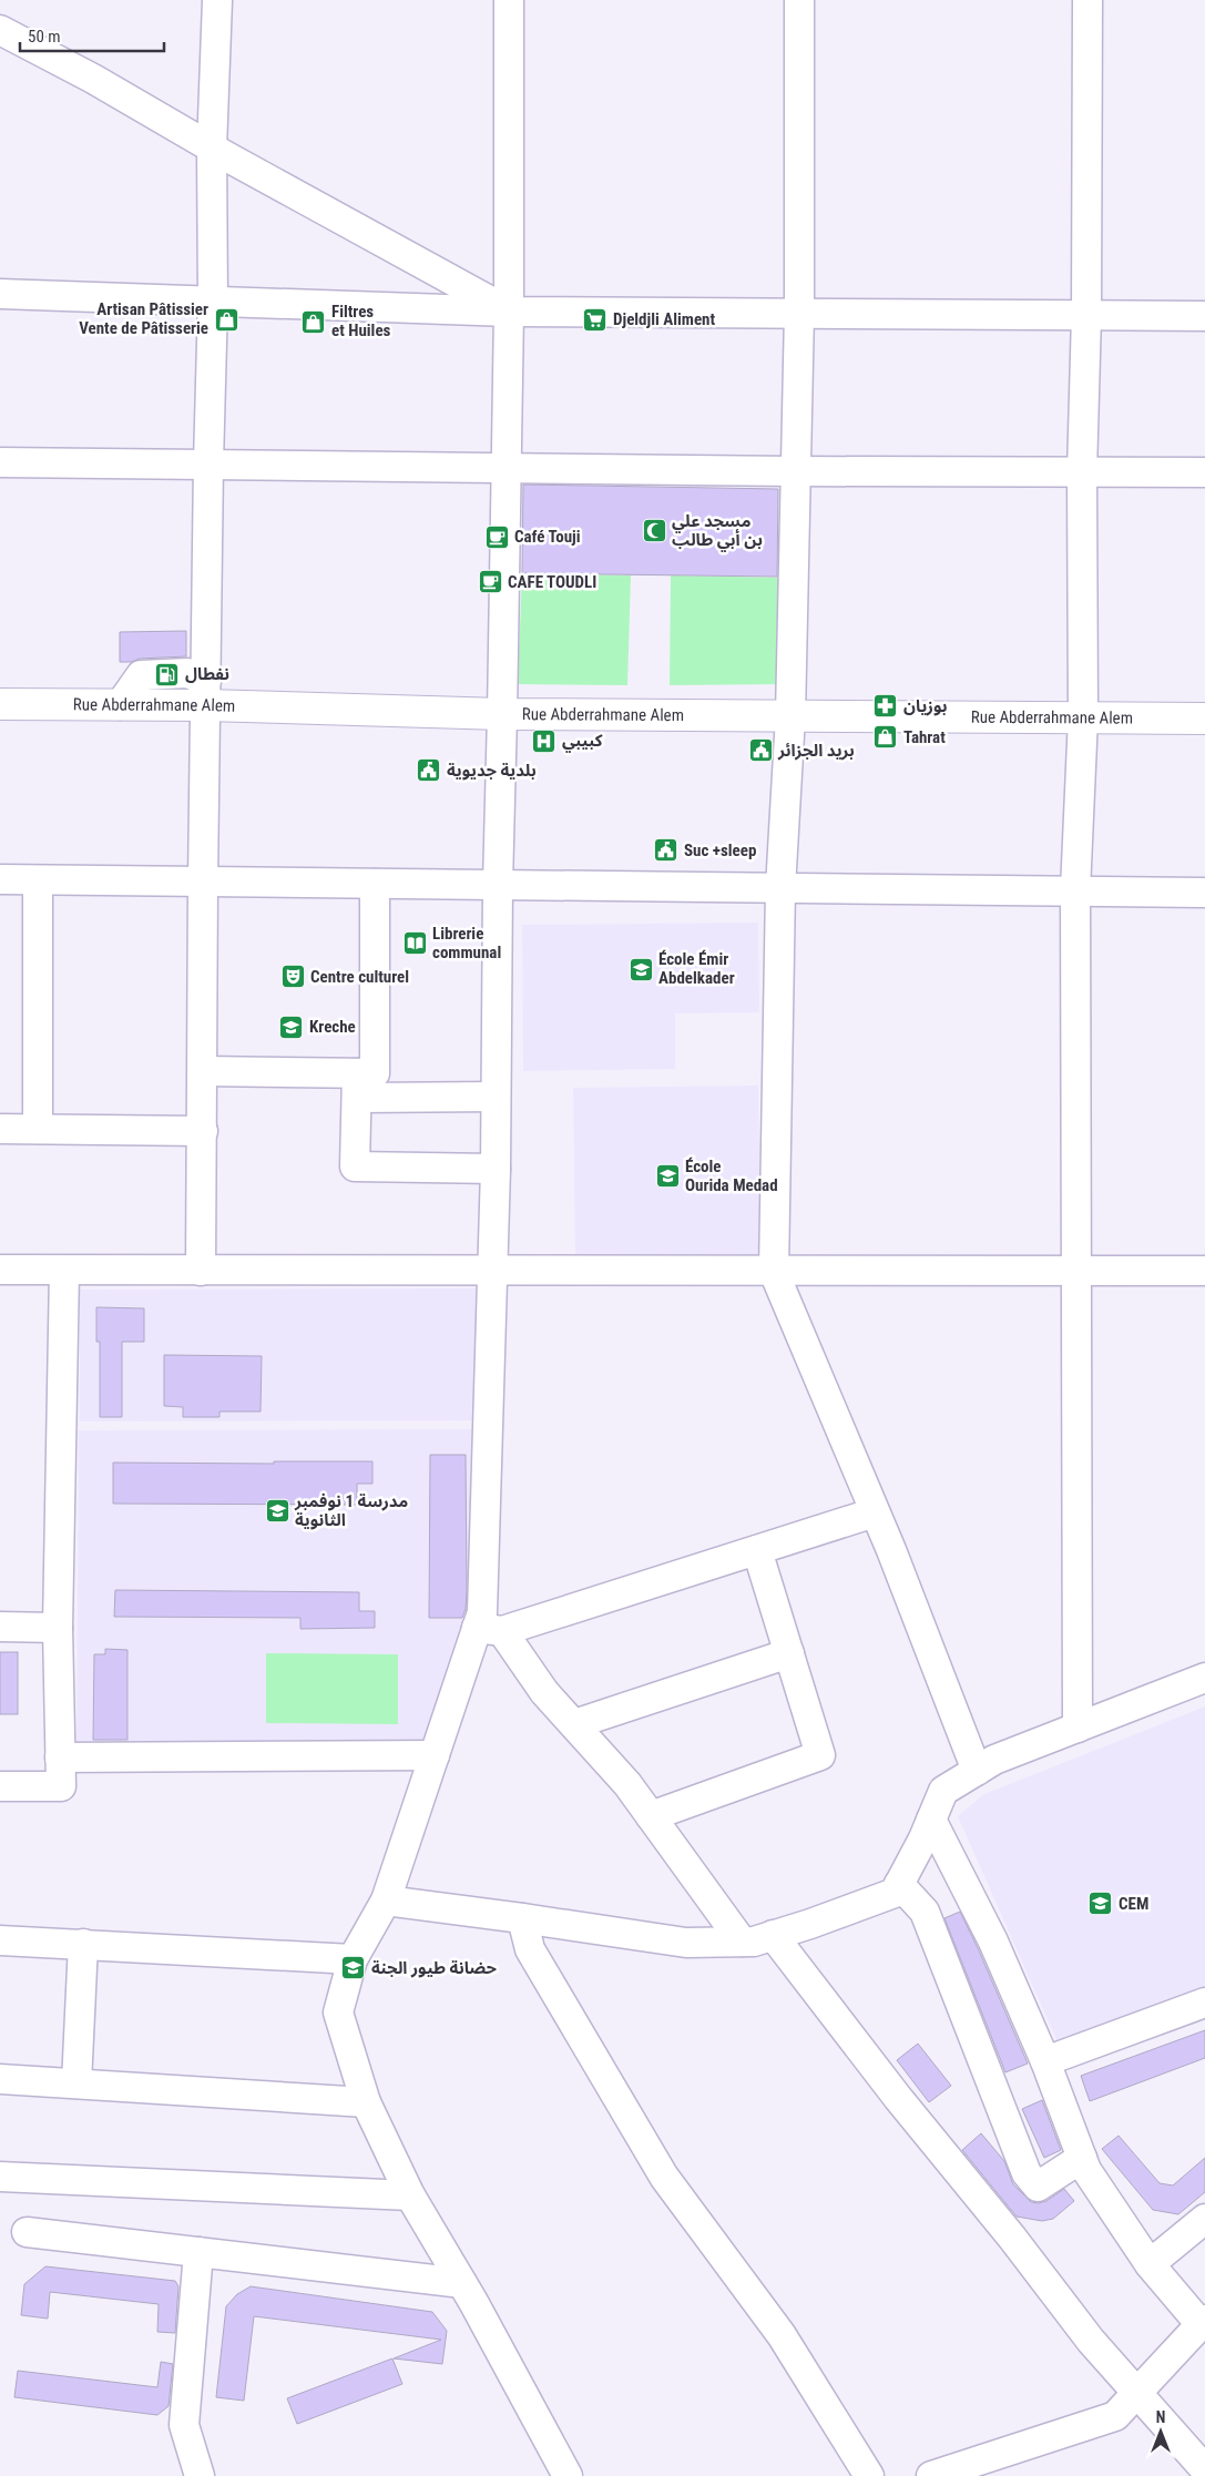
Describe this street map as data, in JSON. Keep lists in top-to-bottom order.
{
  "streets": {
    "main road": ["Rue Abderrahmane Alem"]
  },
  "places": {
    "shop": ["Artisan Pâtissier Vente de Pâtisserie", "Filtres et Huiles", "Tahrat"],
    "supermarket": ["Djeldjli Aliment"],
    "mosque": ["مسجد علي بن أبي طالب"],
    "cafe": ["Café Touji", "CAFE TOUDLI"],
    "fuel station": ["نفطال"],
    "pharmacy": ["بوزيان"],
    "hospital": ["كبيبي"],
    "public building": ["بريد الجزائر", "بلدية جديوية", "Suc +sleep"],
    "library": ["Librerie communal"],
    "school or university": [
      "École Émir Abdelkader",
      "Kreche",
      "École Ourida Medad",
      "مدرسة 1 نوفمبر الثانوية",
      "CEM",
      "حضانة طيور الجنة"
    ],
    "theatre": ["Centre culturel"]
  },
  "scale_bar": "50 m",
  "north": "top"
}
